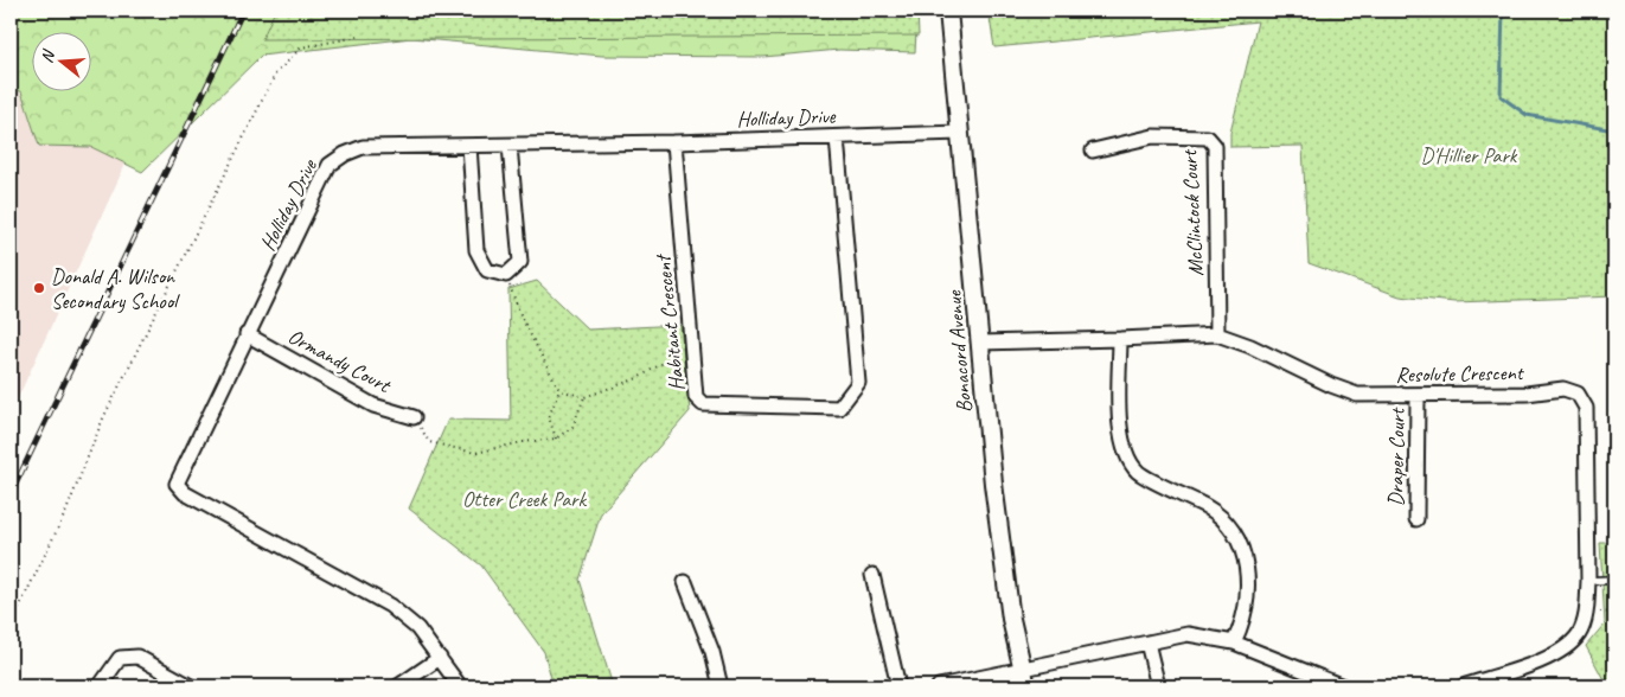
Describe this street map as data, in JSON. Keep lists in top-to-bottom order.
{
  "streets": {
    "street": [
      "Holliday Drive",
      "McClintock Court",
      "Habitant Crescent",
      "Bonacord Avenue",
      "Ormandy Court",
      "Resolute Crescent",
      "Draper Court"
    ]
  },
  "crossings": [
    ["Holliday Drive", "Habitant Crescent"],
    ["Holliday Drive", "Bonacord Avenue"],
    ["Holliday Drive", "Ormandy Court"],
    ["McClintock Court", "Resolute Crescent"],
    ["Bonacord Avenue", "Resolute Crescent"],
    ["Resolute Crescent", "Draper Court"]
  ],
  "parks": ["D'Hillier Park", "Otter Creek Park"],
  "places": ["Donald A. Wilson Secondary School"],
  "north": "left"
}
